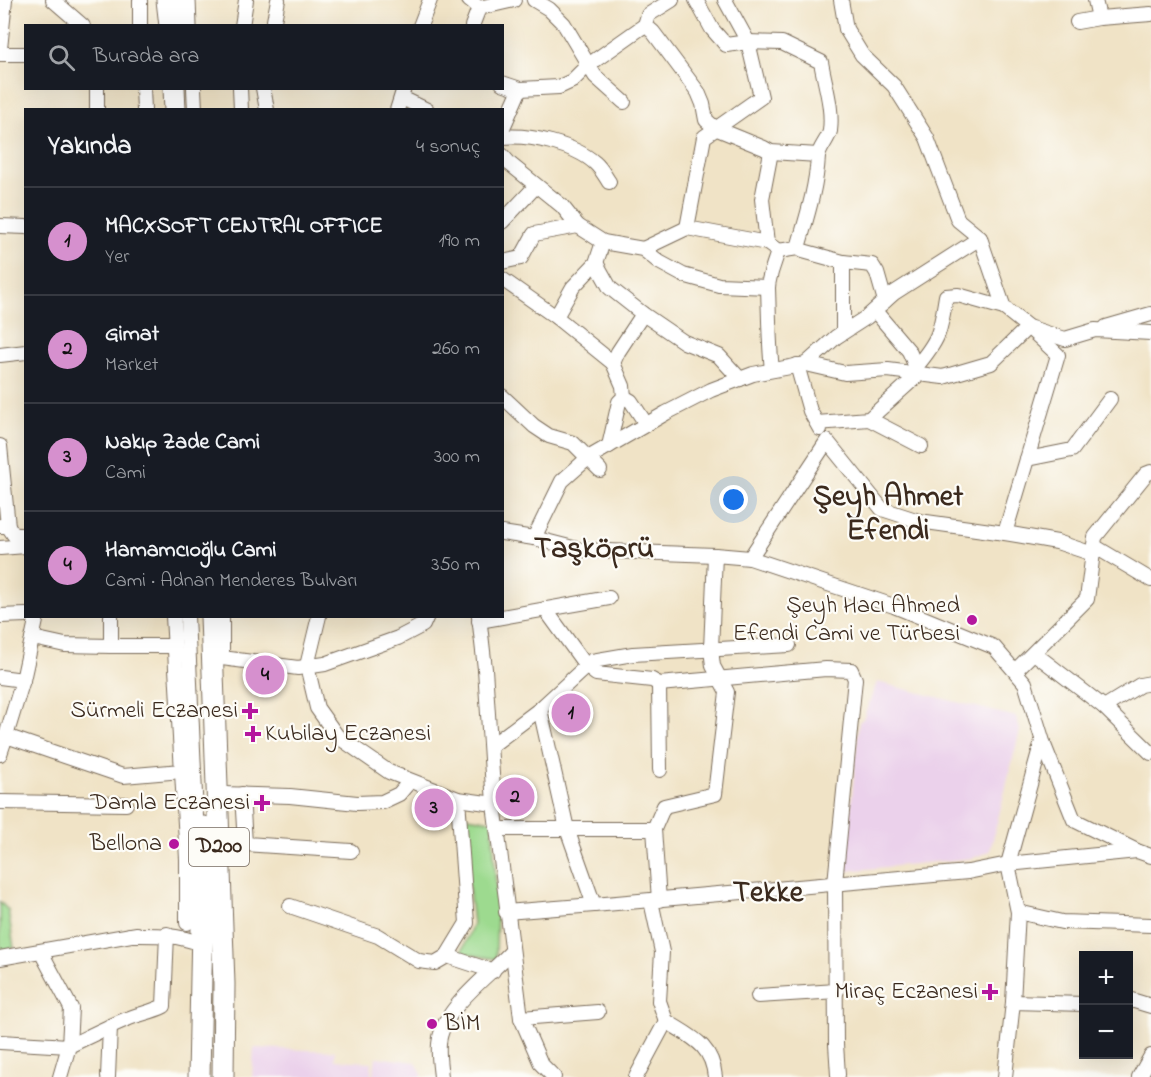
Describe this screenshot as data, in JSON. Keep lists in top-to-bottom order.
{
  "streets": {
    "highway": ["D200"]
  },
  "districts": ["Şeyh Ahmet Efendi", "Taşköprü", "Tekke"],
  "places": {
    "other": ["Şeyh Hacı Ahmed Efendi Cami ve Türbesi", "Bellona", "BİM"],
    "health": [
      "Sürmeli Eczanesi",
      "Kubilay Eczanesi",
      "Damla Eczanesi",
      "Miraç Eczanesi"
    ]
  },
  "page": {
    "search": "Burada ara",
    "heading": ["Yakında", "4 sonuç"],
    "list": [
      {
        "mark": "1",
        "name": "MACXSOFT CENTRAL OFFICE",
        "note": "Yer",
        "value": "190 m"
      },
      {
        "mark": "2",
        "name": "Gimat",
        "note": "Market",
        "value": "260 m"
      },
      {
        "mark": "3",
        "name": "Nakıp Zade Cami",
        "note": "Cami",
        "value": "300 m"
      },
      {
        "mark": "4",
        "name": "Hamamcıoğlu Cami",
        "note": "Cami · Adnan Menderes Bulvarı",
        "value": "350 m"
      }
    ],
    "pins": [
      "4",
      "1",
      "2",
      "3"
    ],
    "map_buttons": ["+", "−"]
  }
}
